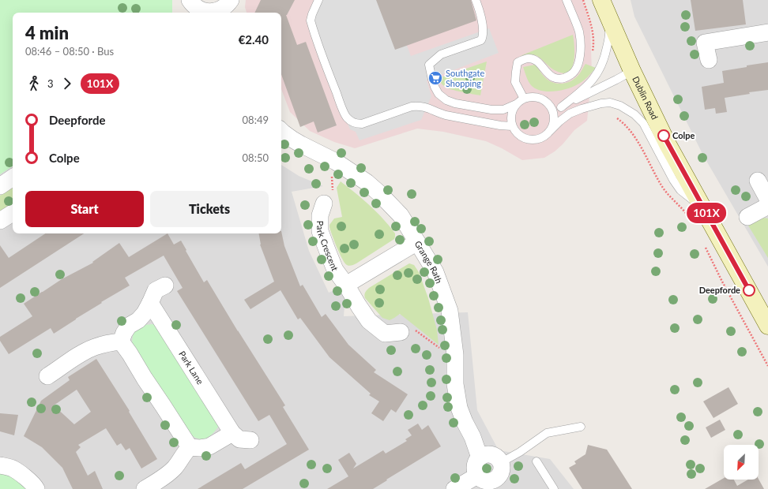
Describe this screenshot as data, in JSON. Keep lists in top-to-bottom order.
{
  "streets": {
    "main road": ["Dublin Road"],
    "street": ["Park Crescent", "Grange Rath", "Park Lane"]
  },
  "places": {
    "supermarket": ["Southgate Shopping"],
    "other": ["Colpe", "Deepforde"]
  },
  "lines": ["bus line 101X"],
  "north": "bottom left",
  "page": {
    "on_map": "101X",
    "heading": ["4 min", "08:46 – 08:50 · Bus", "€2.40"],
    "legs": ["3", "101X"],
    "list": [
      {
        "name": "Deepforde",
        "value": "08:49"
      },
      {
        "name": "Colpe",
        "value": "08:50"
      }
    ],
    "buttons": ["Start", "Tickets"]
  }
}
